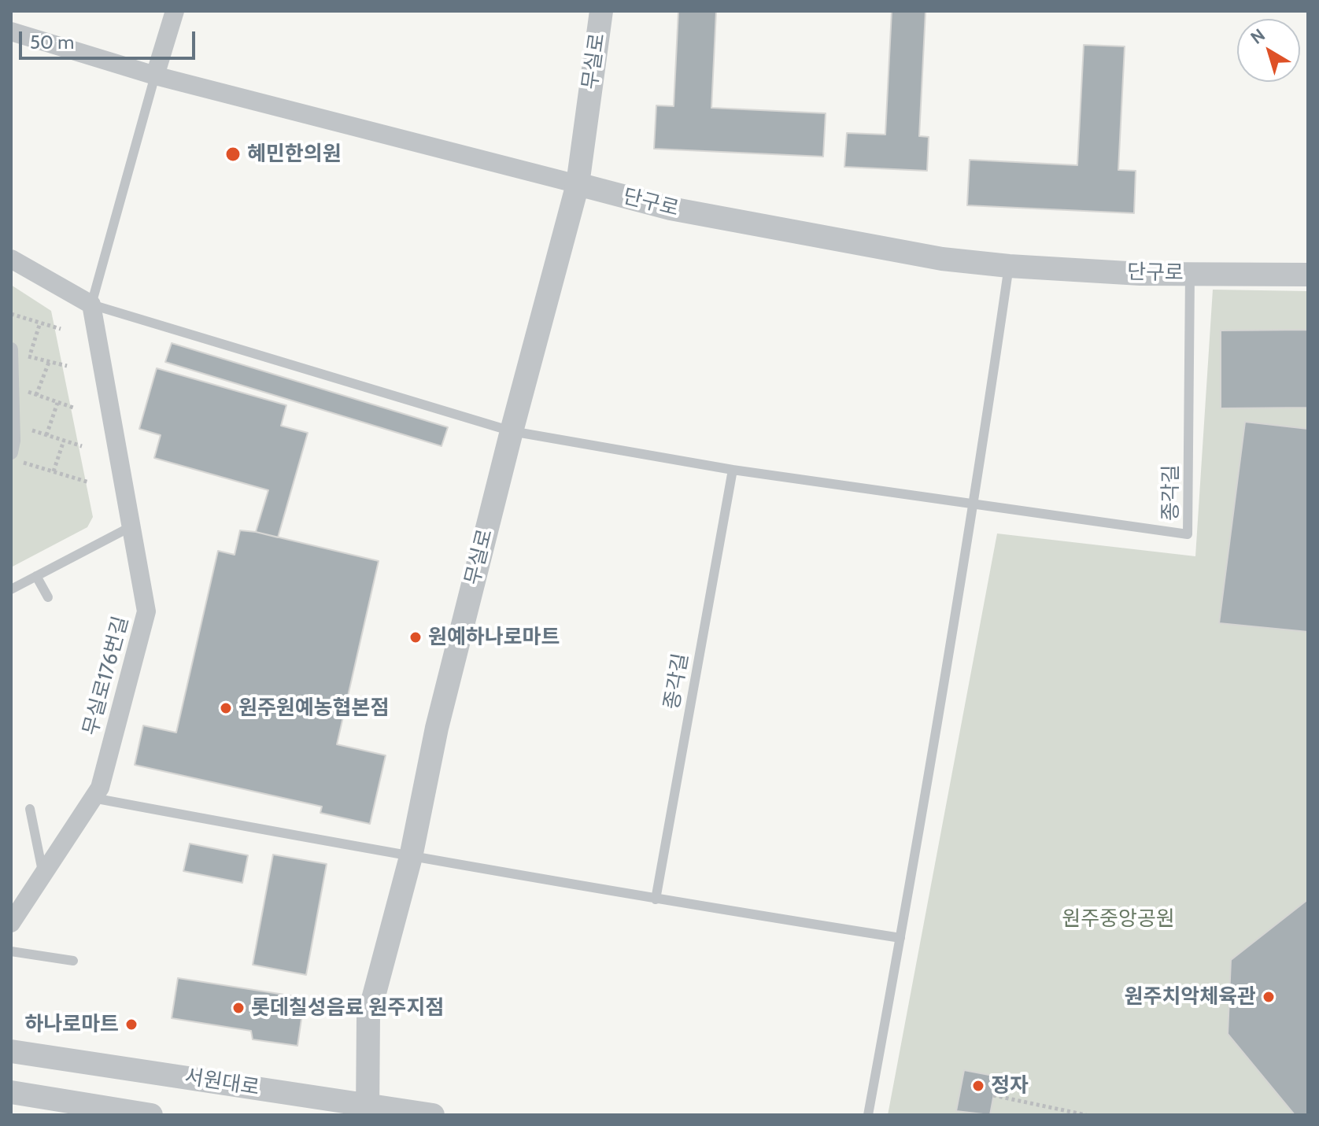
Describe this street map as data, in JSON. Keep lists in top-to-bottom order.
{
  "streets": {
    "street": [
      "무실로",
      "단구로",
      "무실로176번길",
      "서원대로"
    ],
    "lane": ["종각길"]
  },
  "crossings": [
    ["무실로", "단구로"],
    ["무실로", "종각길"],
    ["무실로", "서원대로"],
    ["단구로", "종각길"]
  ],
  "parks": ["원주중앙공원"],
  "places": [
    "혜민한의원",
    "원예하나로마트",
    "원주원예농협본점",
    "원주치악체육관",
    "롯데칠성음료 원주지점",
    "하나로마트",
    "정자"
  ],
  "scale_bar": "50 m",
  "north": "top left"
}
